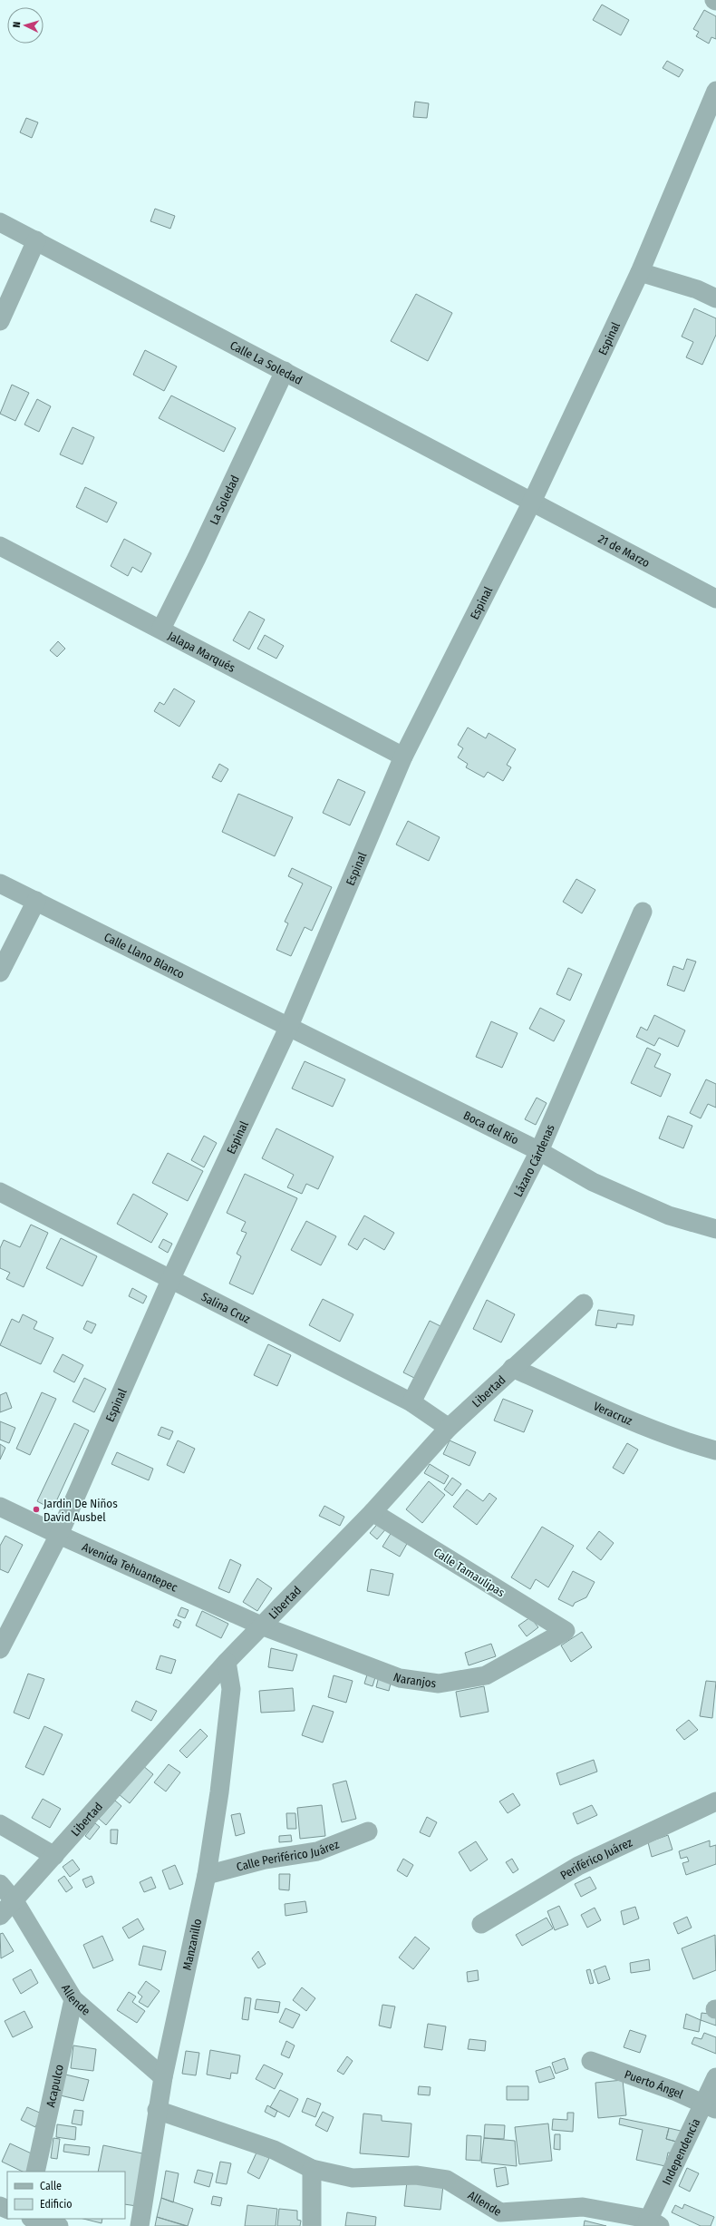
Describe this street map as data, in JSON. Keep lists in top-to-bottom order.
{
  "streets": {
    "street": [
      "Espinal",
      "Calle La Soledad",
      "La Soledad",
      "21 de Marzo",
      "Jalapa Marqués",
      "Calle Llano Blanco",
      "Boca del Río",
      "Lázaro Cárdenas",
      "Salina Cruz",
      "Libertad",
      "Veracruz",
      "Avenida Tehuantepec",
      "Calle Tamaulipas",
      "Naranjos",
      "Calle Periférico Juárez",
      "Periférico Juárez",
      "Manzanillo",
      "Allende",
      "Puerto Ángel",
      "Acapulco",
      "Independencia"
    ]
  },
  "crossings": [
    ["Espinal", "Calle La Soledad"],
    ["Espinal", "21 de Marzo"],
    ["Espinal", "Jalapa Marqués"],
    ["Espinal", "Calle Llano Blanco"],
    ["Espinal", "Boca del Río"],
    ["Espinal", "Salina Cruz"],
    ["Espinal", "Avenida Tehuantepec"],
    ["Calle La Soledad", "La Soledad"],
    ["Calle La Soledad", "21 de Marzo"],
    ["La Soledad", "Jalapa Marqués"],
    ["Calle Llano Blanco", "Boca del Río"],
    ["Boca del Río", "Lázaro Cárdenas"],
    ["Lázaro Cárdenas", "Salina Cruz"],
    ["Salina Cruz", "Libertad"],
    ["Libertad", "Veracruz"],
    ["Libertad", "Avenida Tehuantepec"],
    ["Libertad", "Calle Tamaulipas"],
    ["Libertad", "Naranjos"],
    ["Libertad", "Manzanillo"],
    ["Libertad", "Allende"],
    ["Avenida Tehuantepec", "Naranjos"],
    ["Calle Tamaulipas", "Naranjos"],
    ["Calle Periférico Juárez", "Manzanillo"],
    ["Manzanillo", "Allende"],
    ["Allende", "Acapulco"],
    ["Allende", "Independencia"],
    ["Puerto Ángel", "Independencia"]
  ],
  "places": ["Jardin De Niños David Ausbel"],
  "legend": ["Calle", "Edificio"],
  "north": "left"
}
